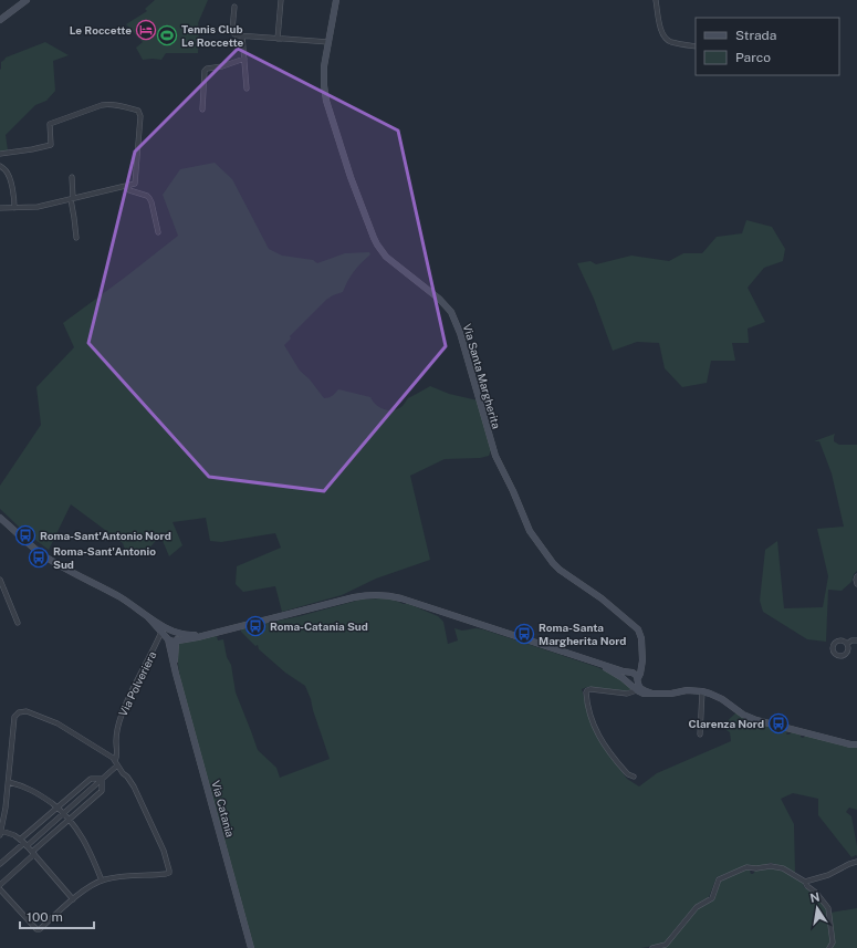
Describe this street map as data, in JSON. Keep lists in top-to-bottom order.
{
  "streets": {
    "main road": ["Via Santa Margherita", "Via Catania"],
    "street": ["Via Polveriera"]
  },
  "places": {
    "hotel": ["Le Roccette"],
    "sports": ["Tennis Club Le Roccette"],
    "bus stop": [
      "Roma-Sant'Antonio Nord",
      "Roma-Sant'Antonio Sud",
      "Roma-Catania Sud",
      "Roma-Santa Margherita Nord",
      "Clarenza Nord"
    ]
  },
  "legend": ["Strada", "Parco"],
  "scale_bar": "100 m",
  "north": "top"
}
